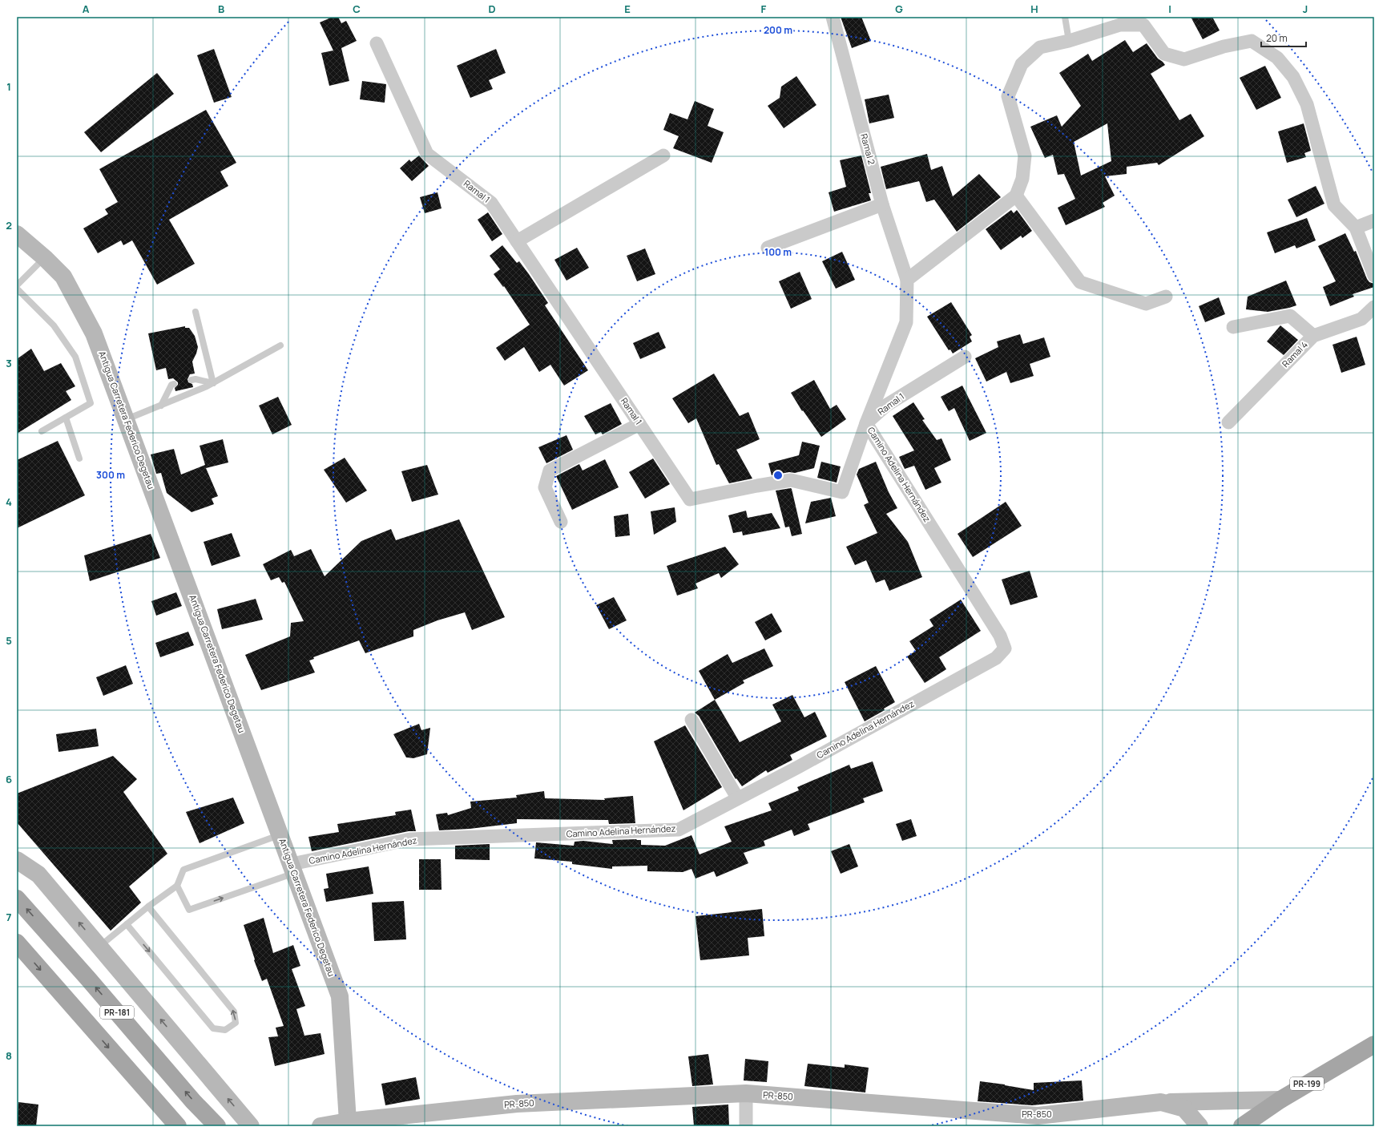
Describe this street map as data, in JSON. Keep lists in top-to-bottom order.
{
  "streets": {
    "main road": ["PR-181", "PR-199"],
    "street": [
      "Ramal 2",
      "Ramal 1",
      "Ramal 4",
      "Antigua Carretera Federico Degetau",
      "Camino Adelina Hernández",
      "PR-850"
    ]
  },
  "crossings": [
    ["Ramal 2", "Camino Adelina Hernández"],
    ["Ramal 1", "Camino Adelina Hernández"],
    ["Antigua Carretera Federico Degetau", "Camino Adelina Hernández"],
    ["Antigua Carretera Federico Degetau", "PR-850"]
  ],
  "scale_bar": "20 m",
  "grid": {
    "columns": [
      "A",
      "B",
      "C",
      "D",
      "E",
      "F",
      "G",
      "H",
      "I",
      "J"
    ],
    "rows": [
      "1",
      "2",
      "3",
      "4",
      "5",
      "6",
      "7",
      "8"
    ]
  },
  "rings": ["200 m", "100 m", "300 m"]
}
